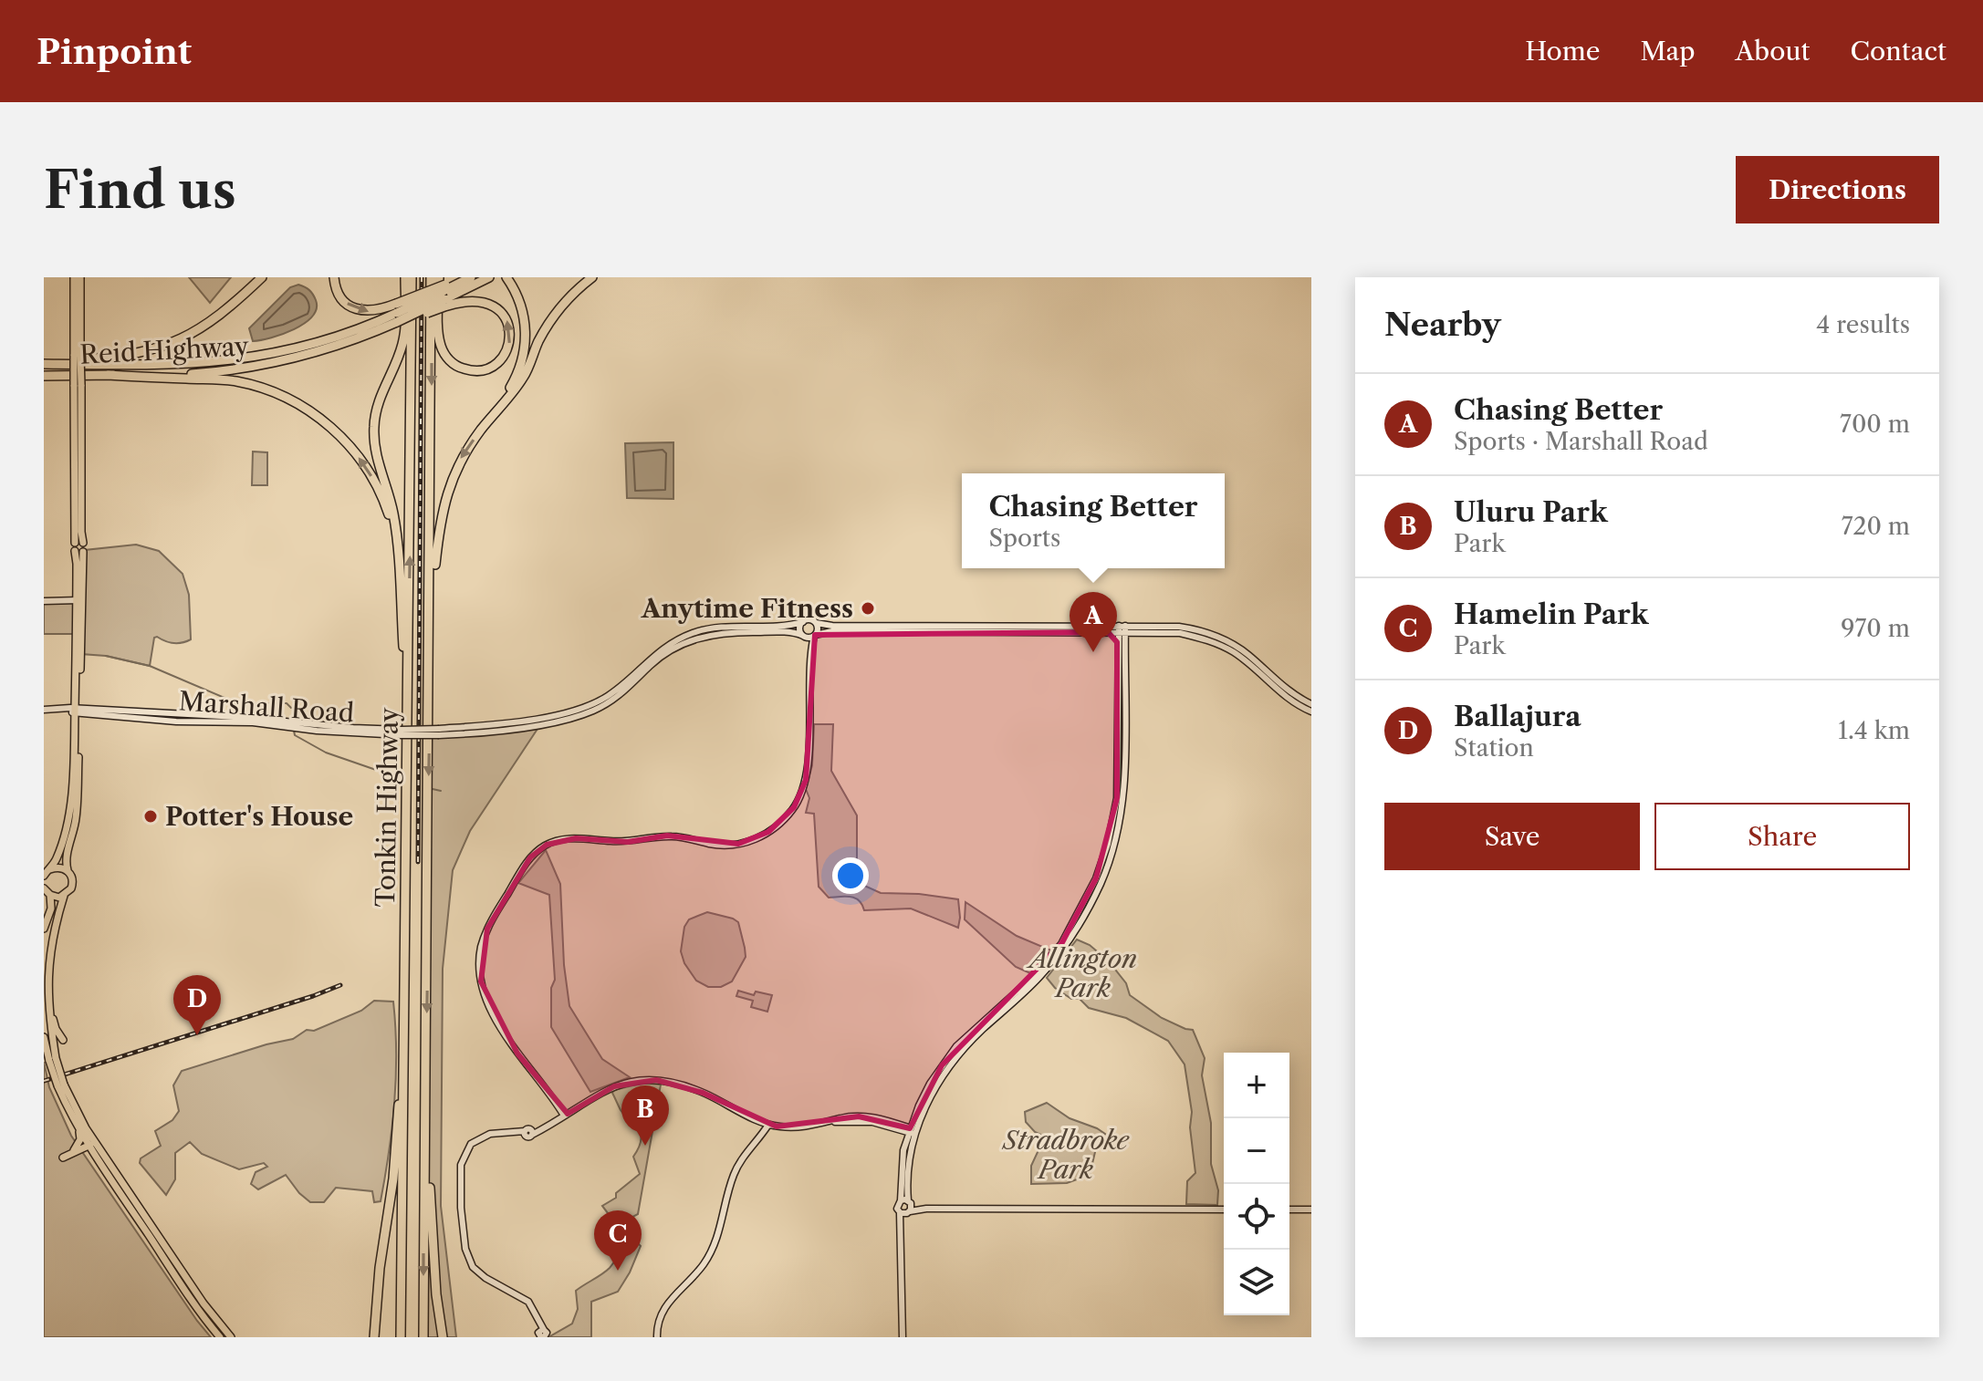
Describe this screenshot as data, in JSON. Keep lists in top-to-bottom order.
{
  "streets": {
    "highway": ["Reid Highway", "Tonkin Highway"],
    "main road": ["Marshall Road"]
  },
  "parks": ["Allington Park", "Stradbroke Park"],
  "places": ["Anytime Fitness", "Potter's House"],
  "page": {
    "header": "Pinpoint",
    "nav": [
      "Home",
      "Map",
      "About",
      "Contact"
    ],
    "buttons": [
      "Directions",
      ["Save", "Share"]
    ],
    "title": "Find us",
    "heading": ["Nearby", "4 results"],
    "list": [
      {
        "mark": "A",
        "name": "Chasing Better",
        "note": "Sports · Marshall Road",
        "value": "700 m"
      },
      {
        "mark": "B",
        "name": "Uluru Park",
        "note": "Park",
        "value": "720 m"
      },
      {
        "mark": "C",
        "name": "Hamelin Park",
        "note": "Park",
        "value": "970 m"
      },
      {
        "mark": "D",
        "name": "Ballajura",
        "note": "Station",
        "value": "1.4 km"
      }
    ],
    "popup": ["Chasing Better", "Sports"],
    "pins": [
      "A",
      "D",
      "B",
      "C"
    ],
    "map_buttons": ["+", "−"]
  }
}
